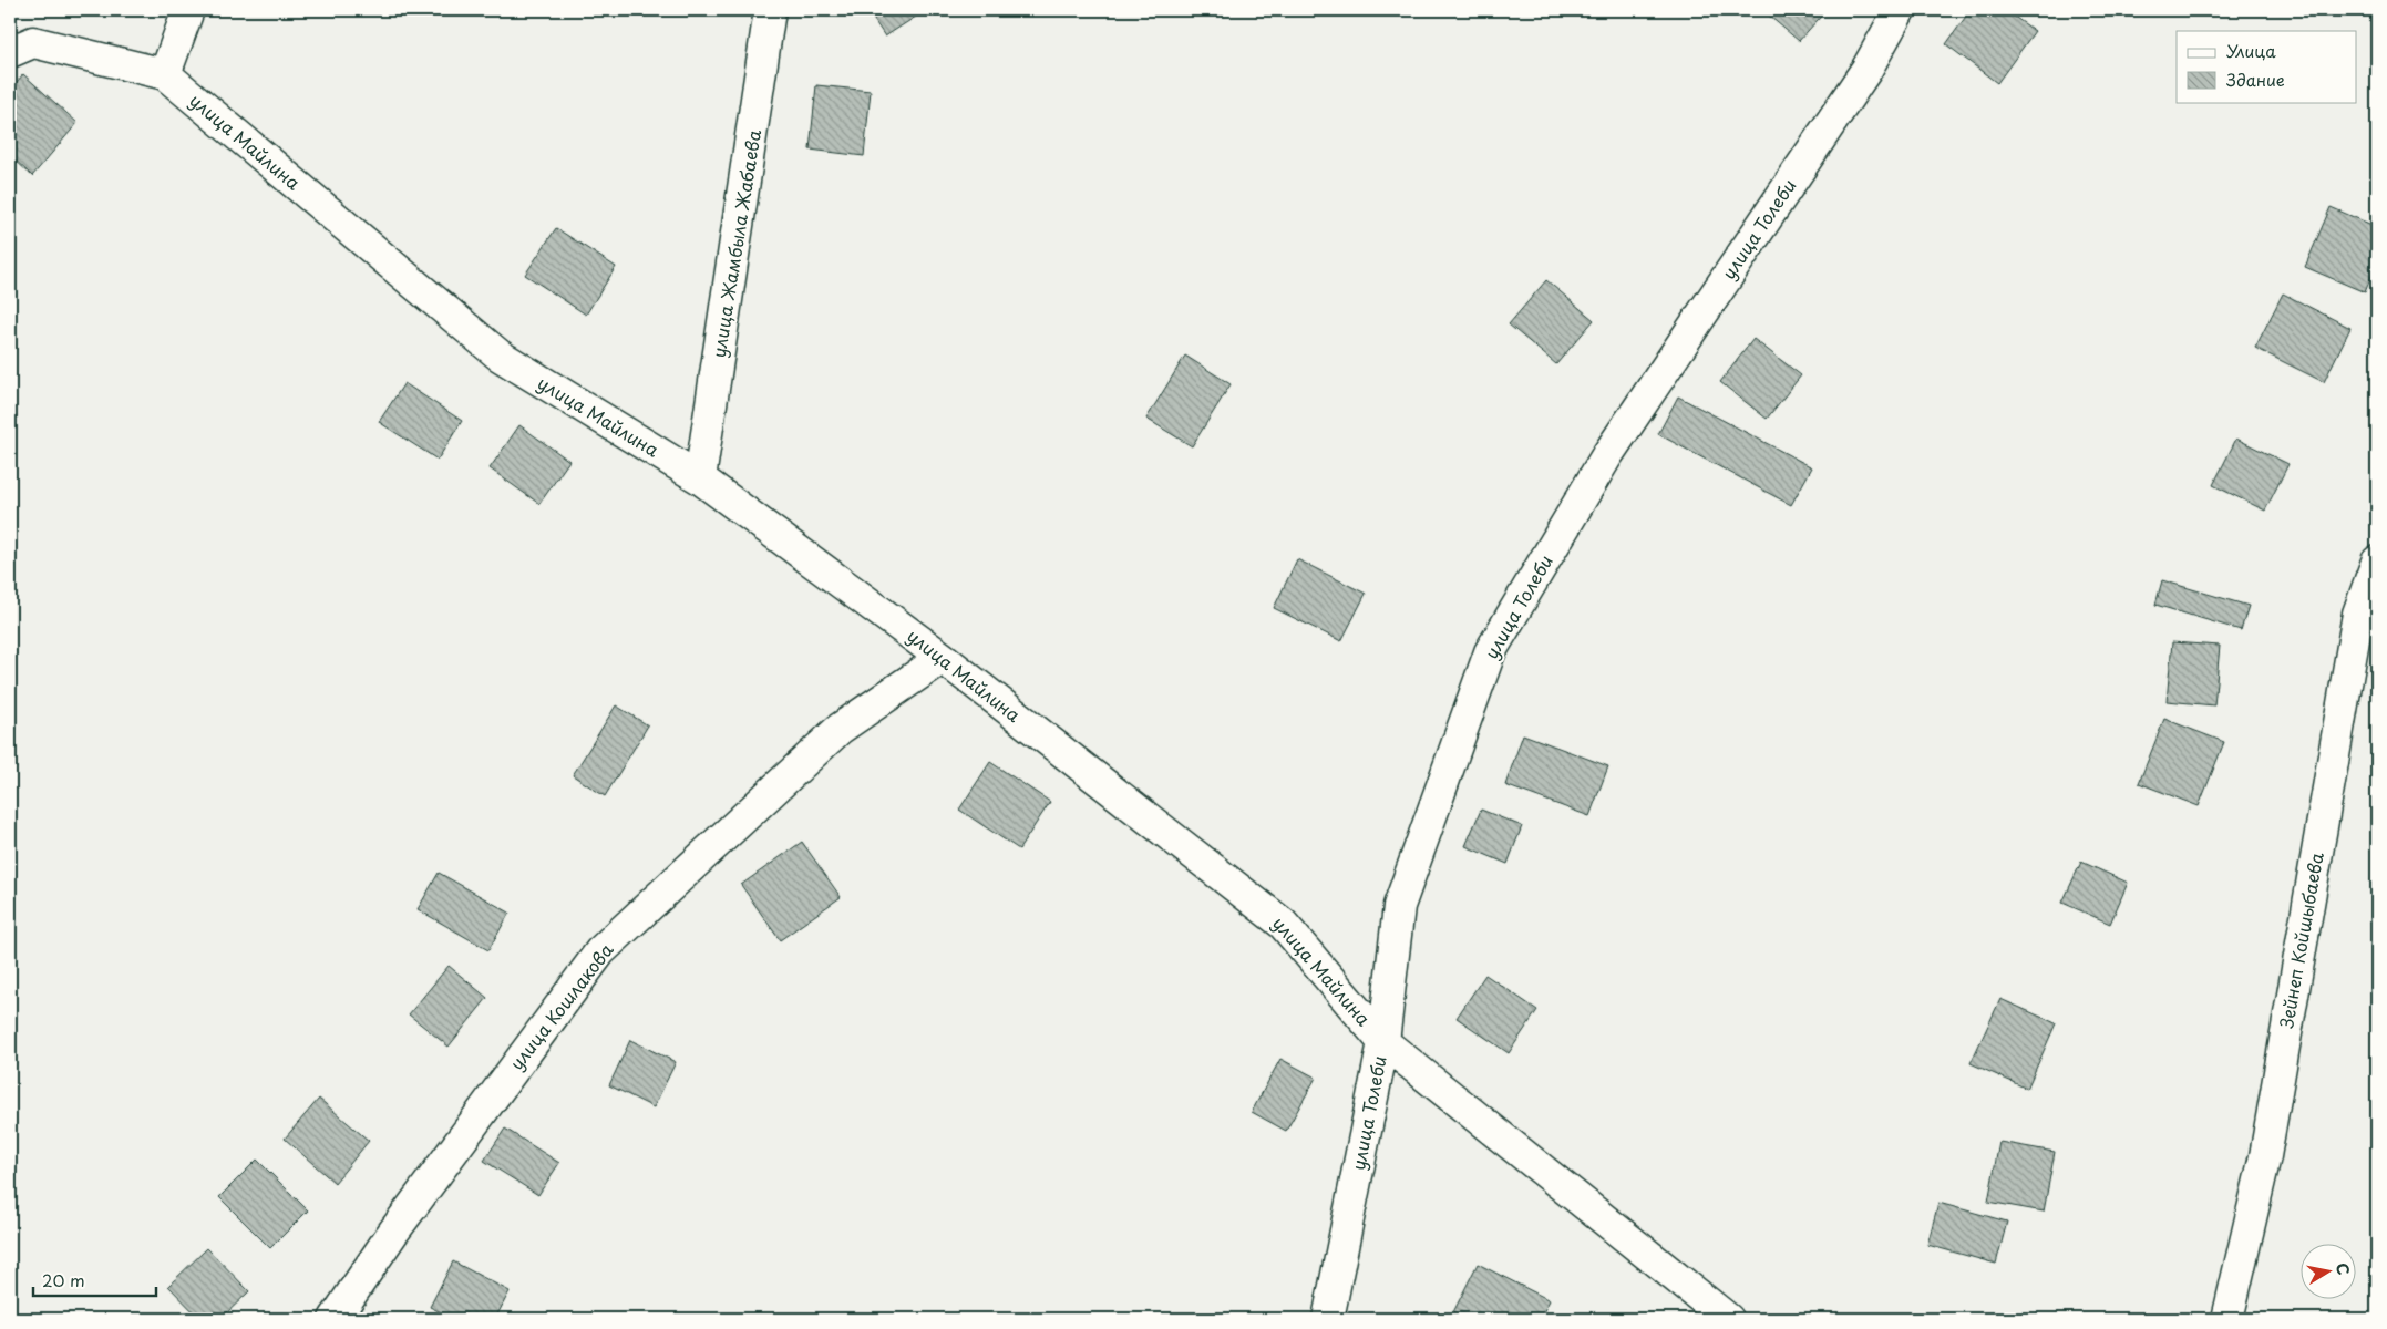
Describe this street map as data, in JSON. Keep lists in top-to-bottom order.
{
  "streets": {
    "street": [
      "улица Майлина",
      "улица Толеби",
      "улица Жамбыла Жабаева",
      "Зейнеп Койшыбаева",
      "улица Кошлакова"
    ]
  },
  "crossings": [
    ["улица Майлина", "улица Толеби"],
    ["улица Майлина", "улица Жамбыла Жабаева"],
    ["улица Майлина", "улица Кошлакова"]
  ],
  "legend": ["Улица", "Здание"],
  "scale_bar": "20 m",
  "north": "right"
}
